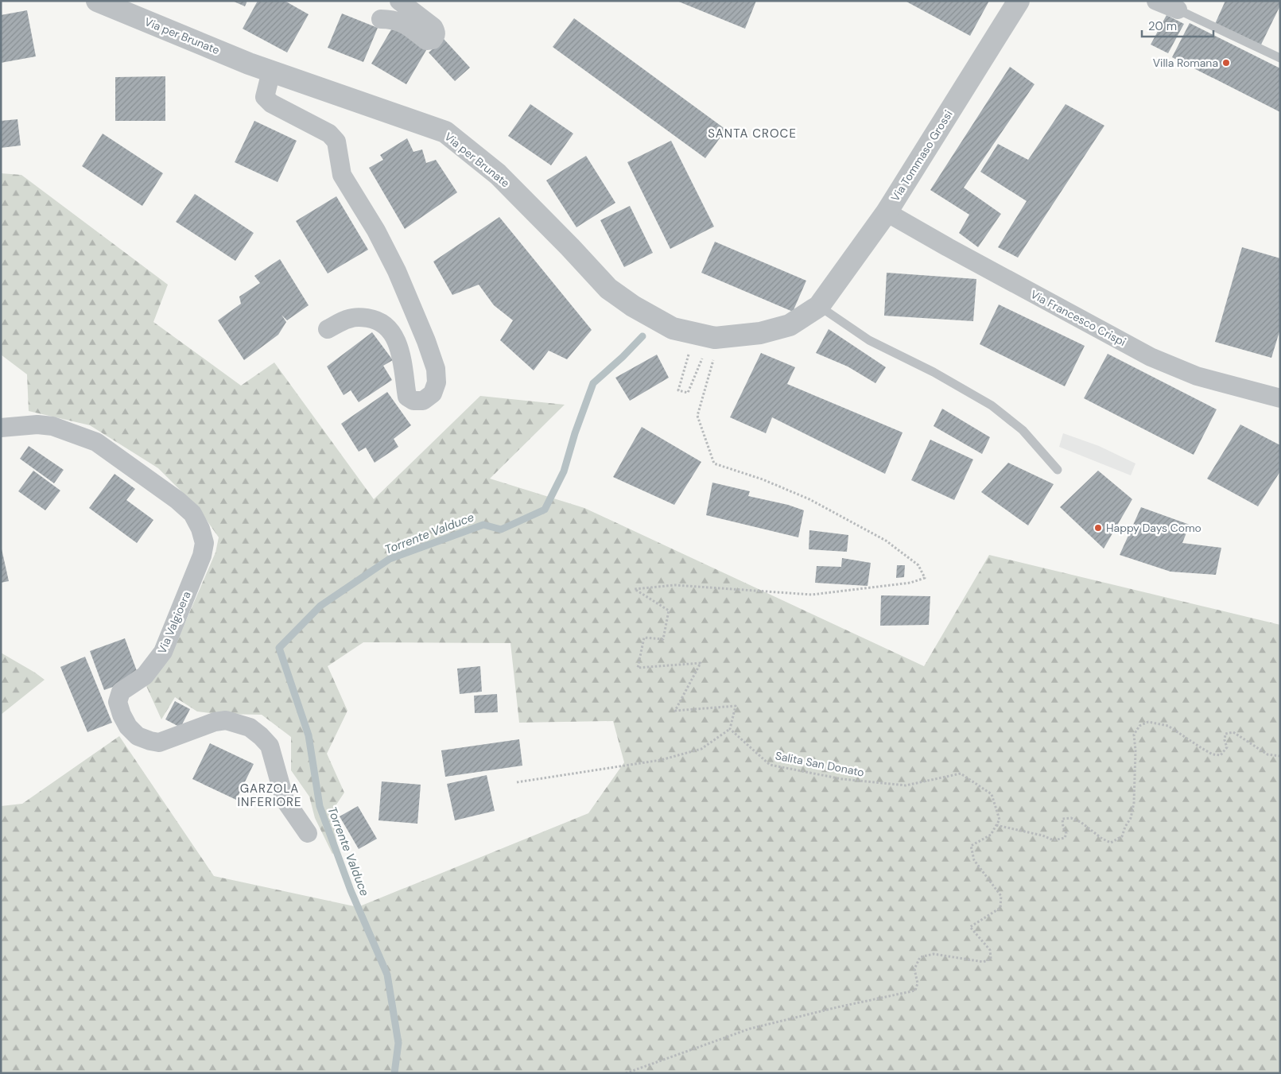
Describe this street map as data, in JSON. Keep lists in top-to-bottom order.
{
  "streets": {
    "street": [
      "Via per Brunate",
      "Via Tommaso Grossi",
      "Via Francesco Crispi",
      "Via Valgioera"
    ],
    "path": ["Salita San Donato"]
  },
  "crossings": [
    ["Via per Brunate", "Via Tommaso Grossi"],
    ["Via Tommaso Grossi", "Via Francesco Crispi"]
  ],
  "districts": ["SANTA CROCE", "GARZOLA INFERIORE"],
  "water": ["Torrente Valduce"],
  "places": ["Villa Romana", "Happy Days Como"],
  "scale_bar": "20 m"
}
